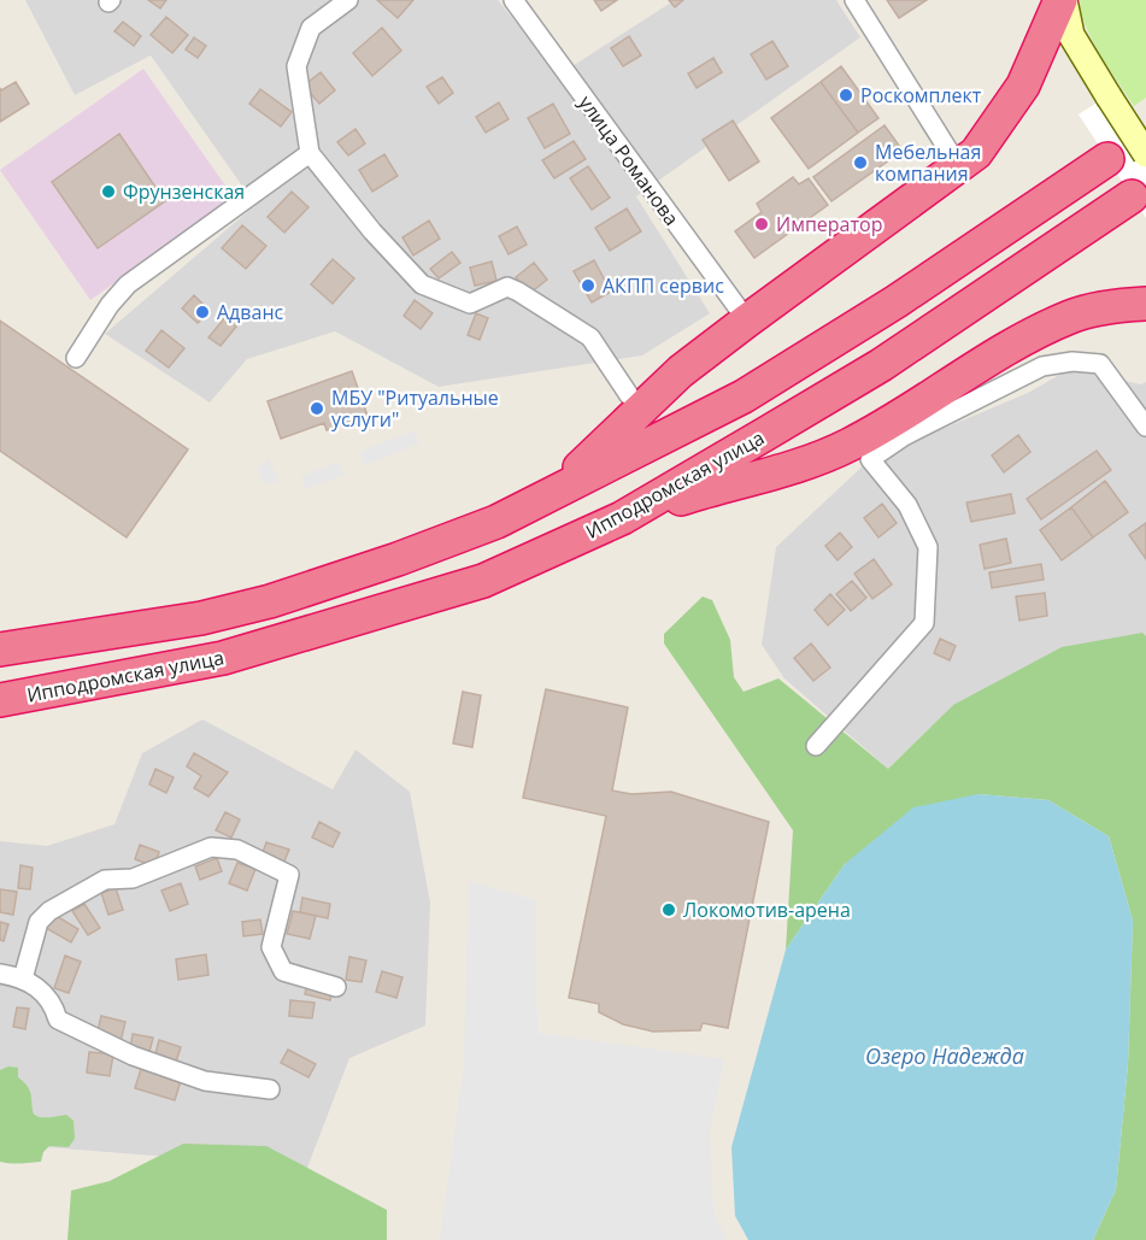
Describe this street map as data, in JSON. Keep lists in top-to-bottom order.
{
  "streets": {
    "highway": ["Ипподромская улица"],
    "street": ["улица Романова"]
  },
  "water": ["Озеро Надежда"],
  "places": [
    "Роскомплект",
    "Мебельная компания",
    "Фрунзенская",
    "Император",
    "АКПП сервис",
    "Адванс",
    "МБУ \"Ритуальные услуги\"",
    "Локомотив-арена"
  ]
}
